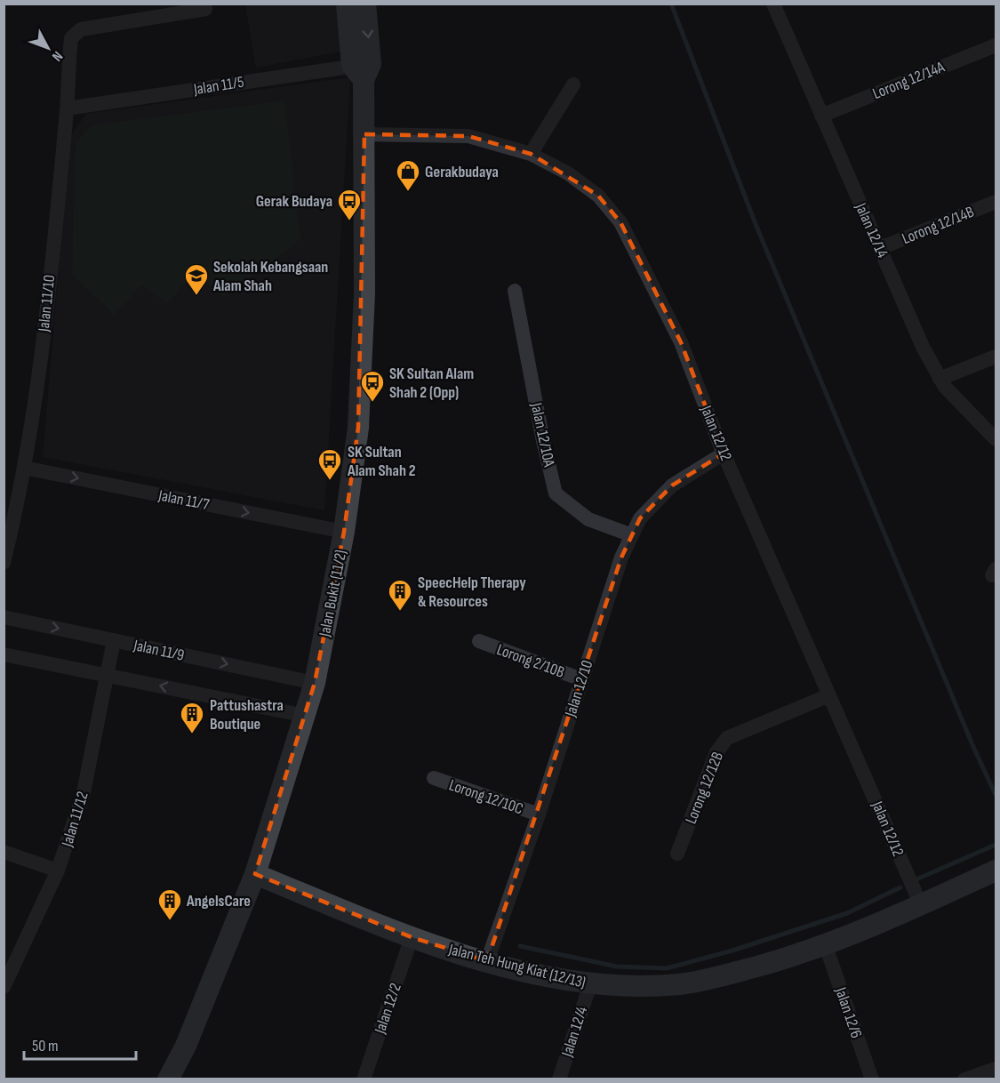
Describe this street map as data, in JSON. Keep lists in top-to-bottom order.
{
  "streets": {
    "street": [
      "Lorong 12/14A",
      "Jalan 11/5",
      "Lorong 12/14B",
      "Jalan 12/14",
      "Jalan 11/10",
      "Jalan 12/12",
      "Jalan 12/10A",
      "Jalan 11/7",
      "Jalan Bukit (11/2)",
      "Jalan 11/9",
      "Lorong 2/10B",
      "Jalan 12/10",
      "Lorong 12/12B",
      "Lorong 12/10C",
      "Jalan 11/12",
      "Jalan Teh Hung Kiat (12/13)",
      "Jalan 12/2",
      "Jalan 12/6",
      "Jalan 12/4"
    ]
  },
  "crossings": [
    ["Lorong 12/14A", "Jalan 12/14"],
    ["Jalan 11/5", "Jalan 11/10"],
    ["Jalan 11/5", "Jalan Bukit (11/2)"],
    ["Lorong 12/14B", "Jalan 12/14"],
    ["Jalan 11/10", "Jalan 11/7"],
    ["Jalan 12/12", "Jalan Bukit (11/2)"],
    ["Jalan 12/12", "Jalan 12/10"],
    ["Jalan 12/12", "Lorong 12/12B"],
    ["Jalan 12/12", "Jalan Teh Hung Kiat (12/13)"],
    ["Jalan 12/10A", "Jalan 12/10"],
    ["Jalan 11/7", "Jalan Bukit (11/2)"],
    ["Jalan Bukit (11/2)", "Jalan 11/9"],
    ["Jalan Bukit (11/2)", "Jalan Teh Hung Kiat (12/13)"],
    ["Jalan 11/9", "Jalan 11/12"],
    ["Lorong 2/10B", "Jalan 12/10"],
    ["Jalan 12/10", "Lorong 12/10C"],
    ["Jalan 12/10", "Jalan Teh Hung Kiat (12/13)"],
    ["Jalan Teh Hung Kiat (12/13)", "Jalan 12/2"],
    ["Jalan Teh Hung Kiat (12/13)", "Jalan 12/6"],
    ["Jalan Teh Hung Kiat (12/13)", "Jalan 12/4"]
  ],
  "one_way": ["Jalan 11/7"],
  "places": {
    "shop": ["Gerakbudaya"],
    "bus stop": ["Gerak Budaya", "SK Sultan Alam Shah 2 (Opp)", "SK Sultan Alam Shah 2"],
    "school or university": ["Sekolah Kebangsaan Alam Shah"],
    "building": ["SpeecHelp Therapy & Resources", "Pattushastra Boutique", "AngelsCare"]
  },
  "scale_bar": "50 m",
  "north": "bottom right"
}
